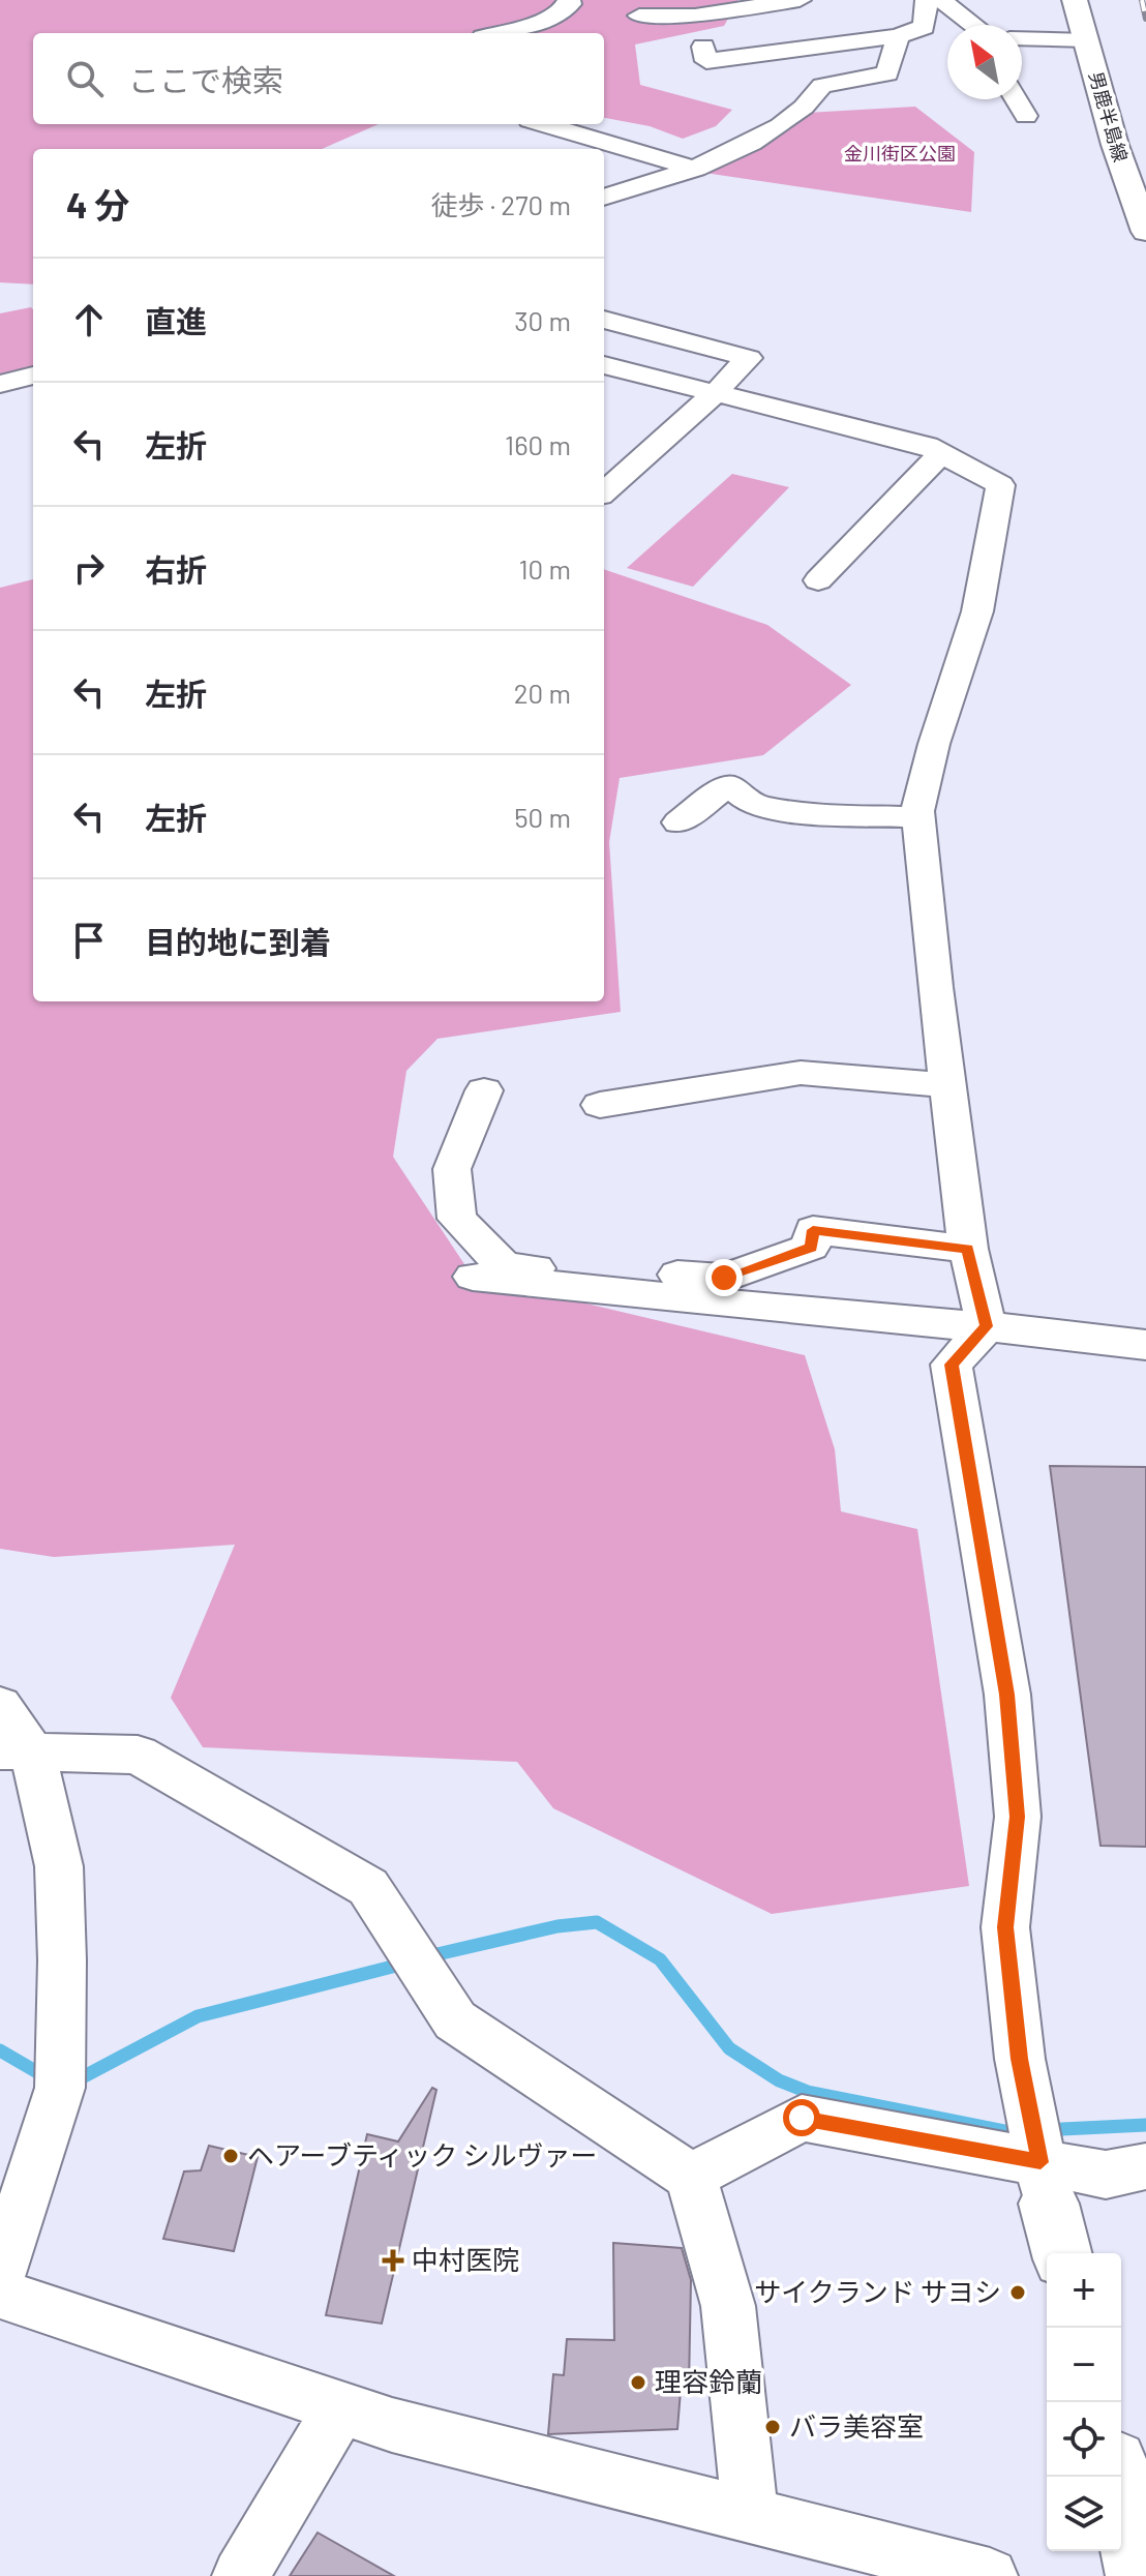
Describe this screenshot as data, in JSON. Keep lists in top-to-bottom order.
{
  "streets": {
    "main road": ["男鹿半島線"]
  },
  "parks": ["金川街区公園"],
  "places": {
    "other": [
      "ヘアーブティック シルヴァー",
      "サイクランド サヨシ",
      "理容鈴蘭",
      "バラ美容室"
    ],
    "health": ["中村医院"]
  },
  "north": "top left",
  "page": {
    "search": "ここで検索",
    "heading": ["4 分", "徒歩 · 270 m"],
    "list": [
      ["直進", "30 m"],
      ["左折", "160 m"],
      ["右折", "10 m"],
      ["左折", "20 m"],
      ["左折", "50 m"],
      "目的地に到着"
    ],
    "map_buttons": ["+", "−"]
  }
}
